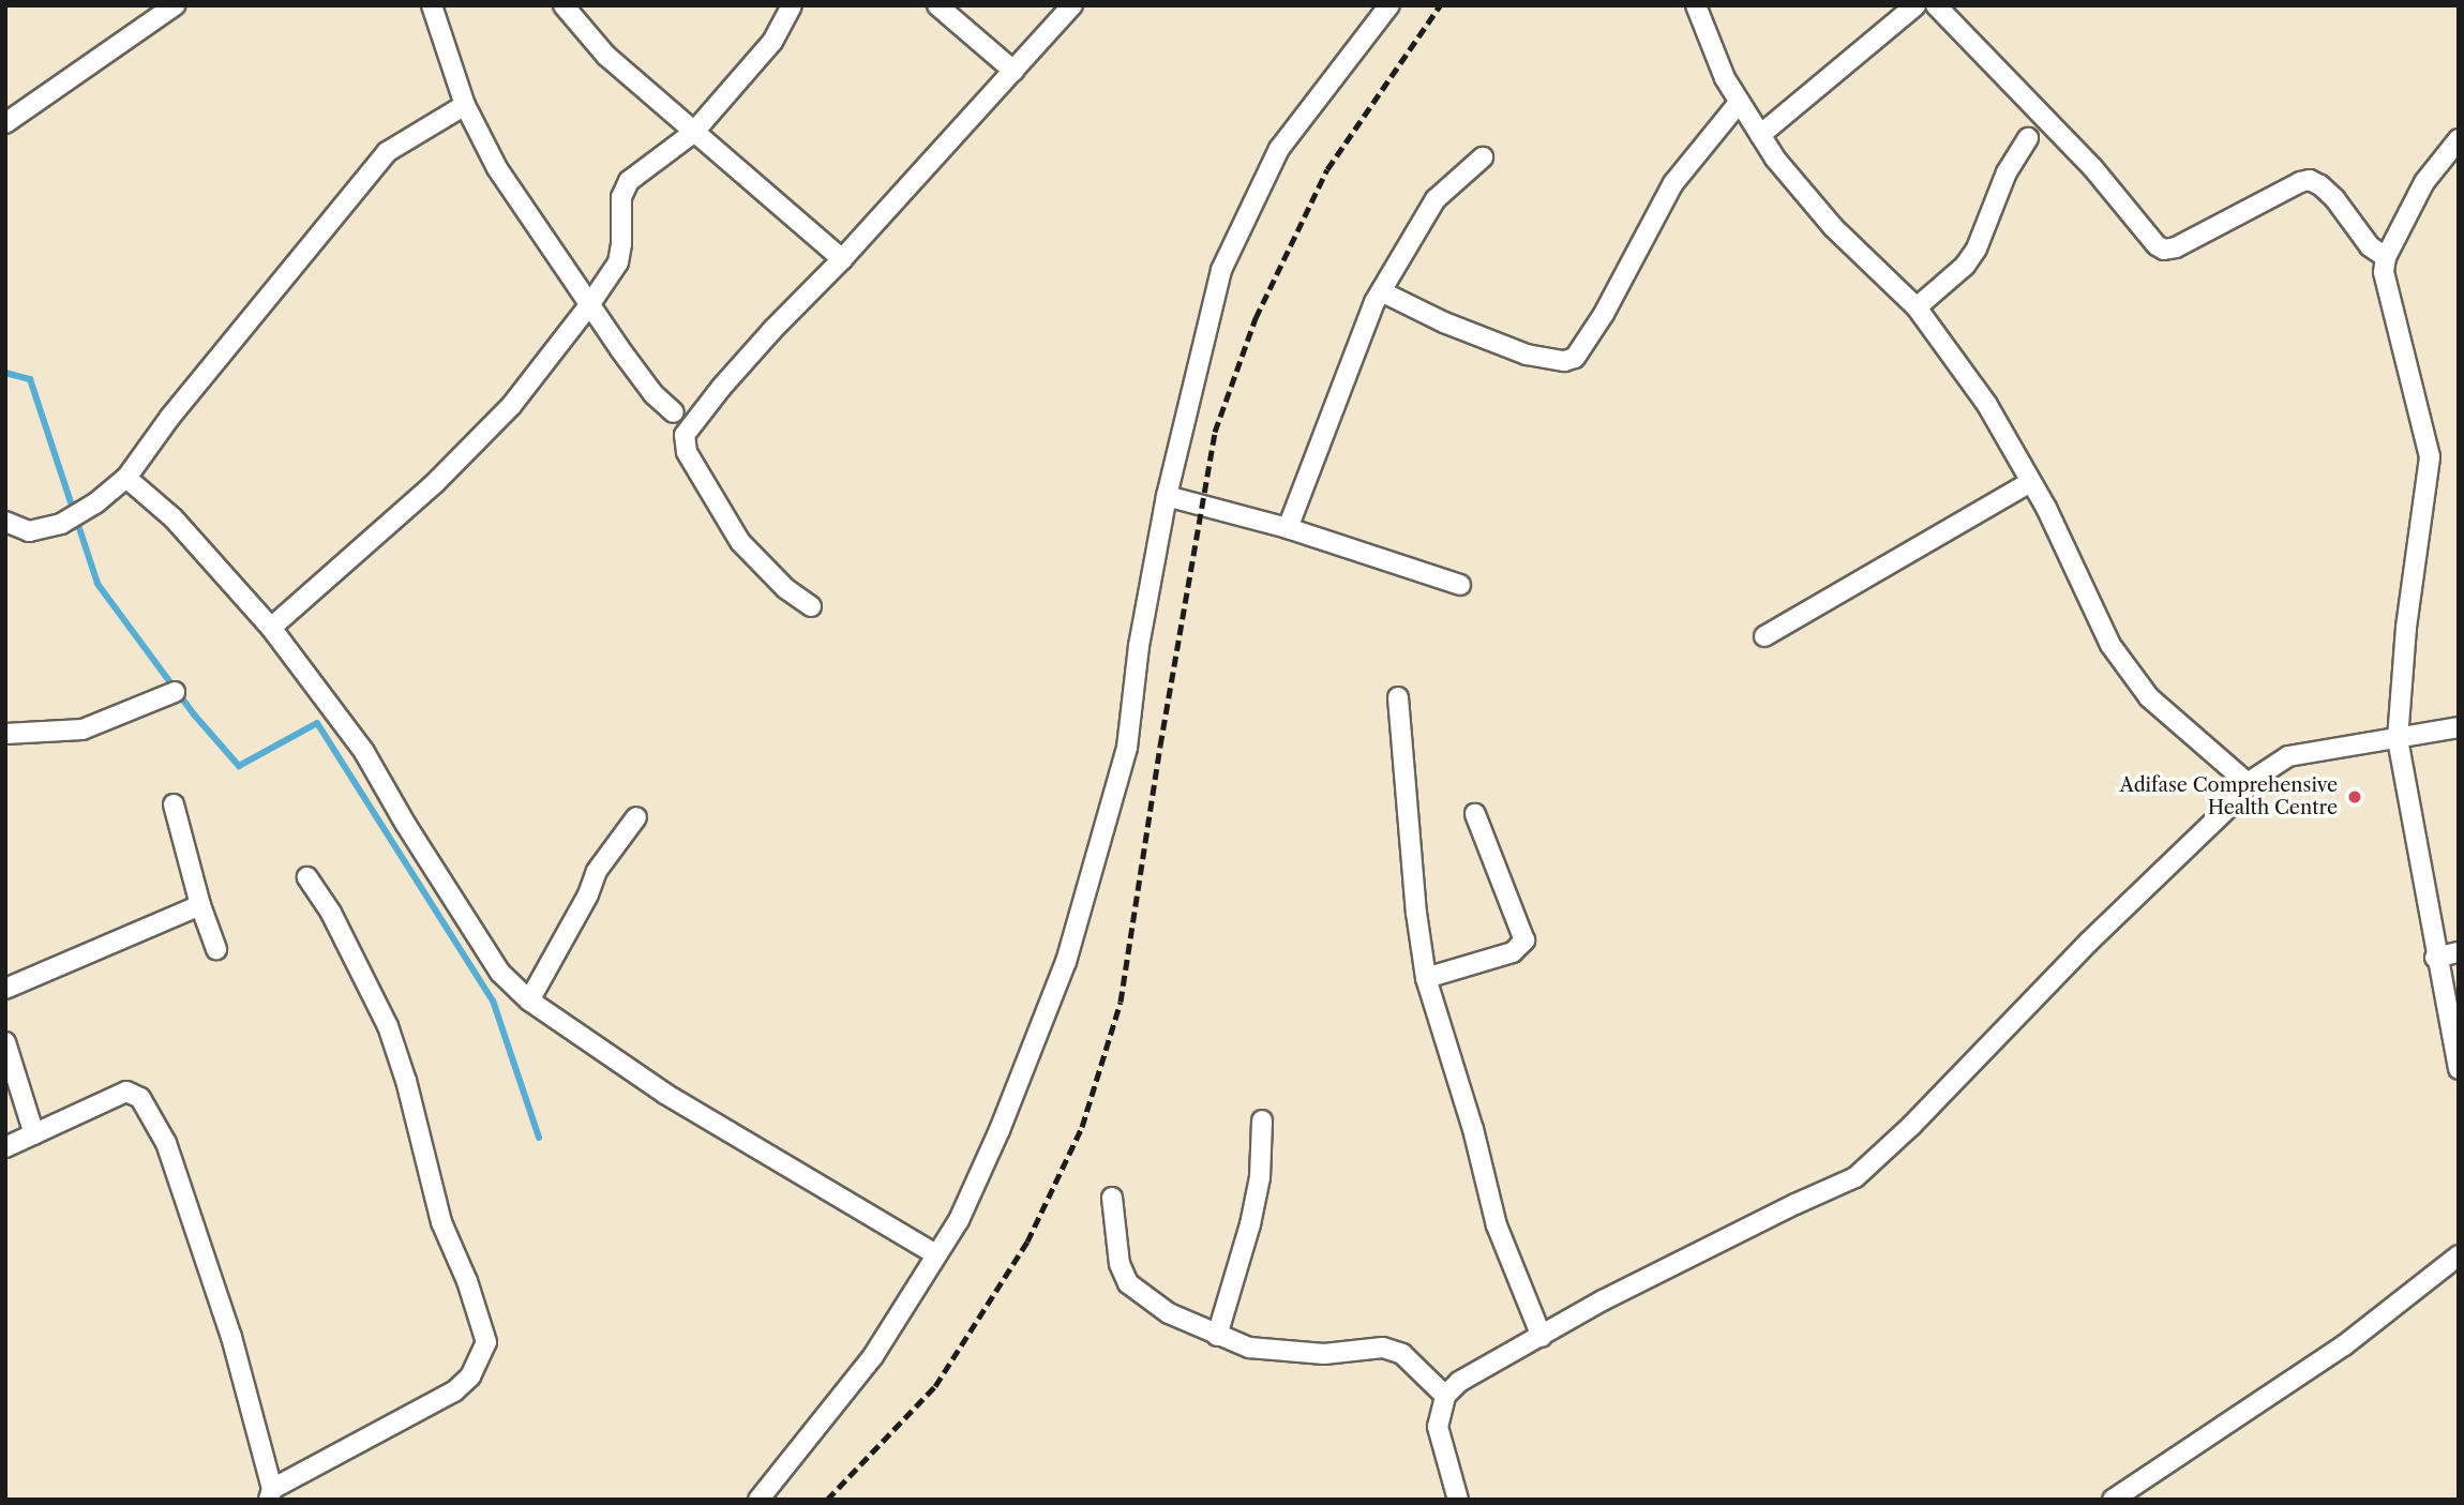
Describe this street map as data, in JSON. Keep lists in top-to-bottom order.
{
  "places": ["Adifase Comprehensive Health Centre"]
}
